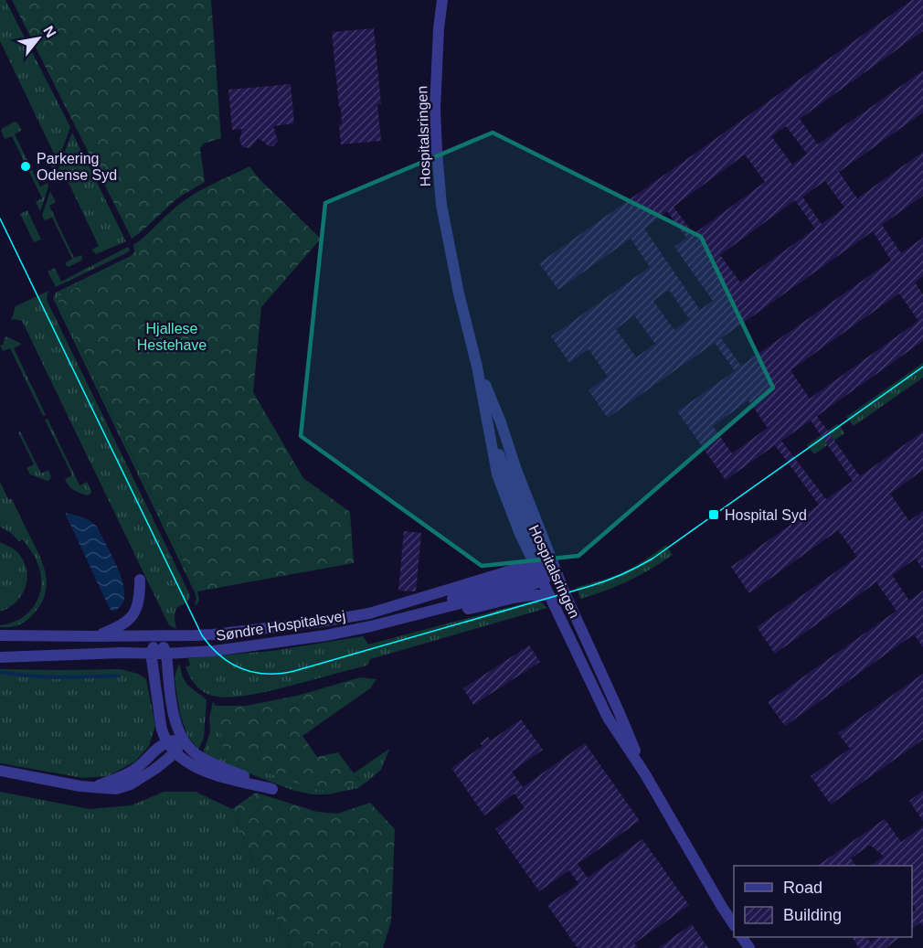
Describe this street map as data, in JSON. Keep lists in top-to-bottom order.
{
  "streets": {
    "street": ["Hospitalsringen", "Søndre Hospitalsvej"]
  },
  "crossings": [
    ["Hospitalsringen", "Søndre Hospitalsvej"]
  ],
  "parks": ["Hjallese Hestehave"],
  "places": {
    "other": ["Parkering Odense Syd"],
    "transit": ["Hospital Syd"]
  },
  "legend": ["Road", "Building"],
  "north": "top right"
}
